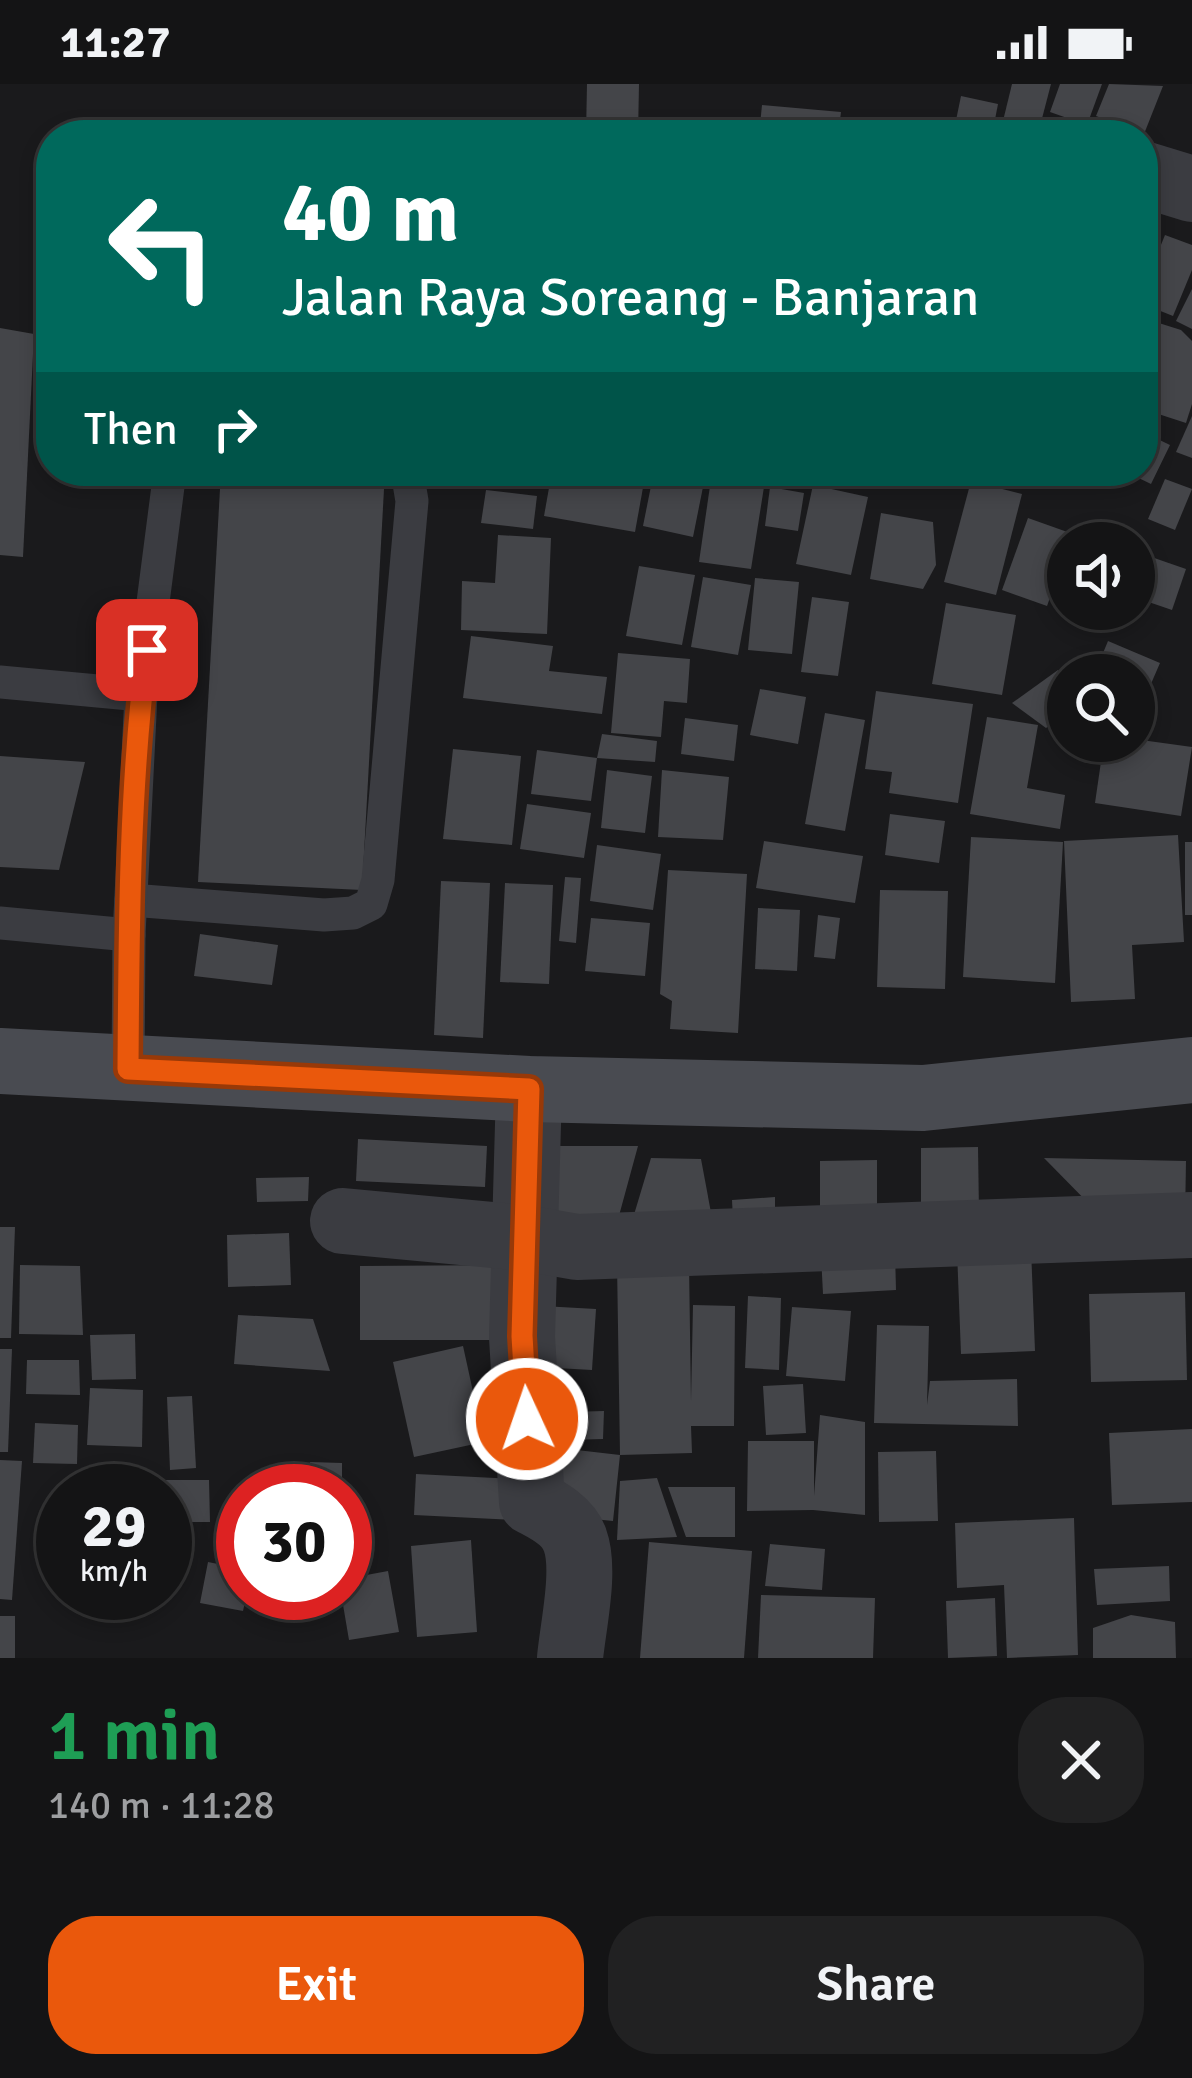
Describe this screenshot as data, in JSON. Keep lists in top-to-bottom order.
{
  "page": {
    "status": "11:27",
    "turn": ["40 m", "Jalan Raya Soreang - Banjaran"],
    "then": "Then",
    "speed": "29 km/h",
    "limit": "30",
    "heading": ["1 min", "140 m · 11:28"],
    "buttons": ["Exit", "Share"]
  }
}
